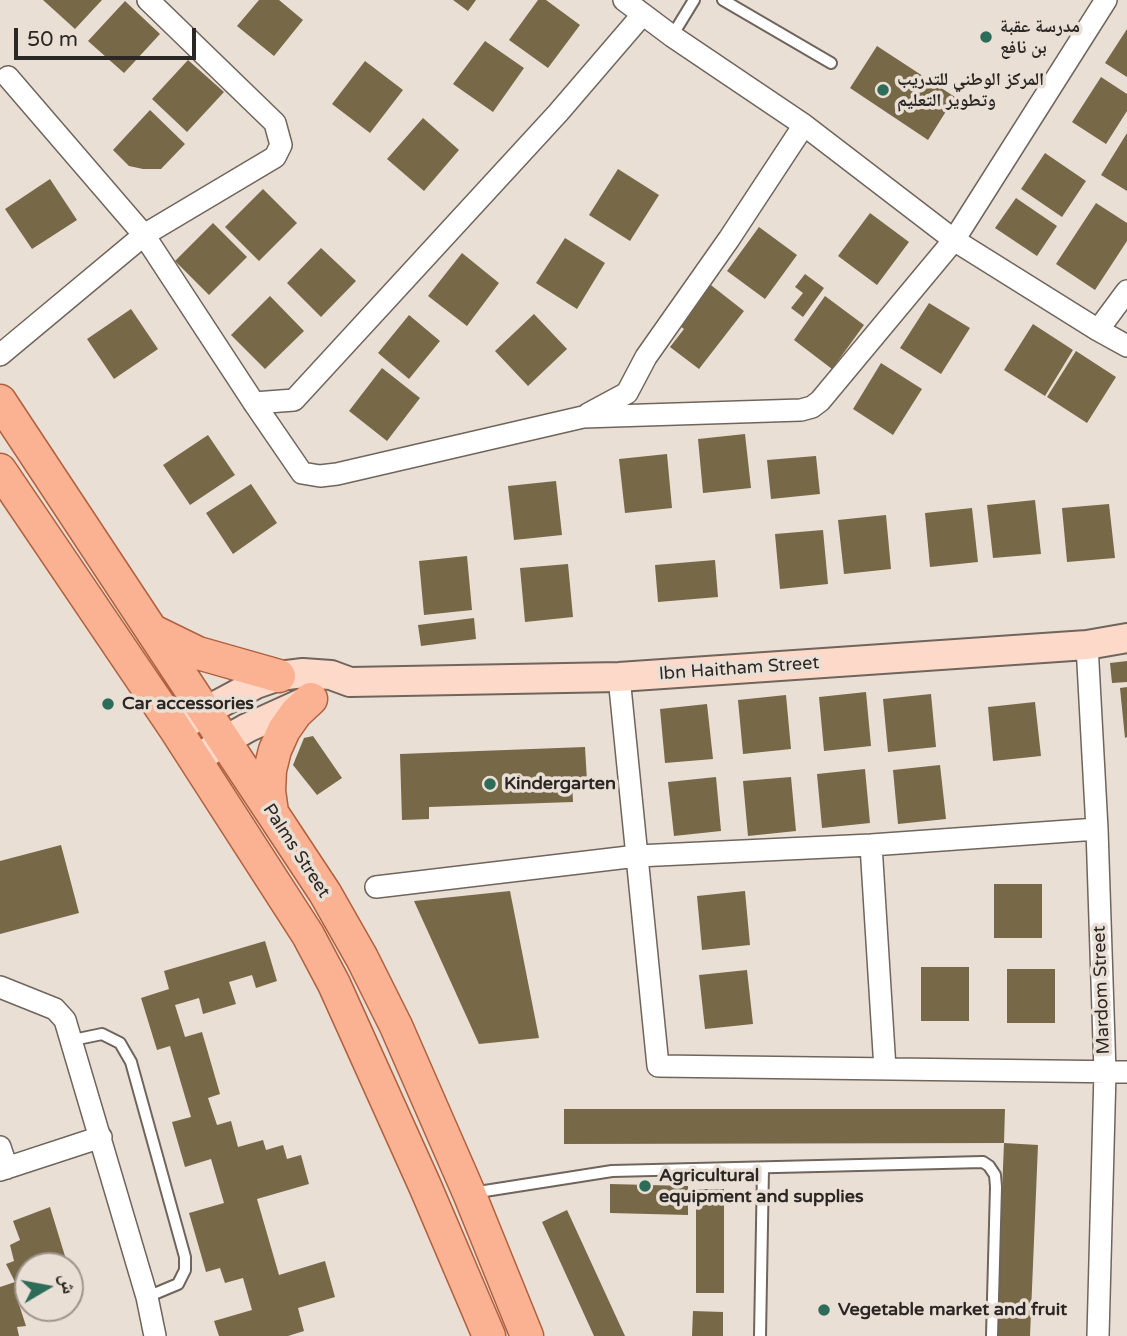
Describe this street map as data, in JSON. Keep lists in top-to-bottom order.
{
  "streets": {
    "main road": ["Ibn Haitham Street", "Palms Street"],
    "street": ["Mardom Street"]
  },
  "crossings": [
    ["Ibn Haitham Street", "Mardom Street"]
  ],
  "places": [
    "مدرسة عقبة بن نافع",
    "المركز الوطني للتدريب وتطوير التعليم",
    "Car accessories",
    "Kindergarten",
    "Agricultural equipment and supplies",
    "Vegetable market and fruit"
  ],
  "scale_bar": "50 m",
  "north": "right"
}
